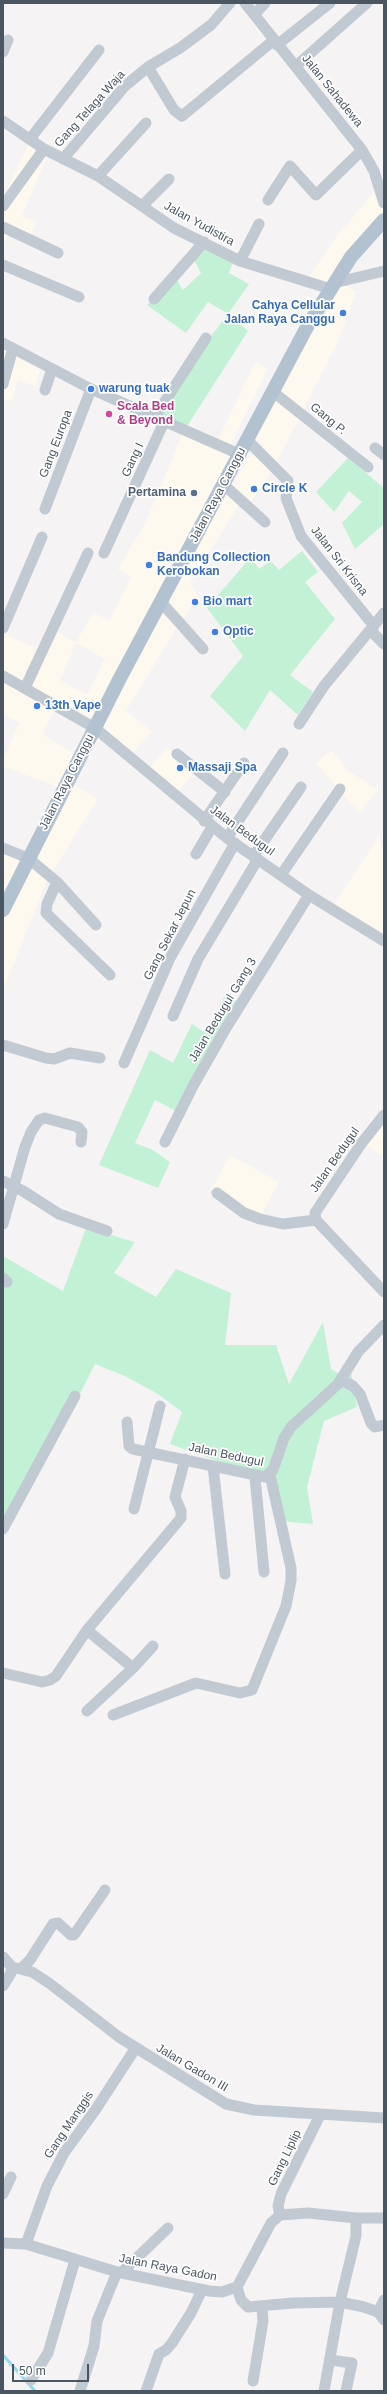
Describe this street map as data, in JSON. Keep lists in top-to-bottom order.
{
  "streets": {
    "main road": ["Jalan Raya Canggu"],
    "street": [
      "Jalan Sahadewa",
      "Gang Telaga Waja",
      "Jalan Yudistira",
      "Gang P.",
      "Gang Europa",
      "Gang I",
      "Jalan Sri Krisna",
      "Jalan Bedugul",
      "Gang Sekar Jepun",
      "Jalan Bedugul Gang 3",
      "Jalan Gadon III",
      "Gang Manggis",
      "Gang Liplip",
      "Jalan Raya Gadon"
    ]
  },
  "crossings": [
    ["Gang Telaga Waja", "Jalan Yudistira"],
    ["Jalan Yudistira", "Jalan Raya Canggu"],
    ["Gang P.", "Jalan Raya Canggu"],
    ["Jalan Raya Canggu", "Jalan Sri Krisna"],
    ["Jalan Raya Canggu", "Jalan Bedugul"],
    ["Jalan Bedugul", "Gang Sekar Jepun"],
    ["Jalan Bedugul", "Jalan Bedugul Gang 3"],
    ["Jalan Gadon III", "Gang Manggis"],
    ["Jalan Gadon III", "Gang Liplip"],
    ["Gang Manggis", "Jalan Raya Gadon"]
  ],
  "places": [
    "Cahya Cellular Jalan Raya Canggu",
    "warung tuak",
    "Scala Bed & Beyond",
    "Circle K",
    "Pertamina",
    "Bandung Collection Kerobokan",
    "Bio mart",
    "Optic",
    "13th Vape",
    "Massaji Spa"
  ],
  "scale_bar": "50 m"
}
